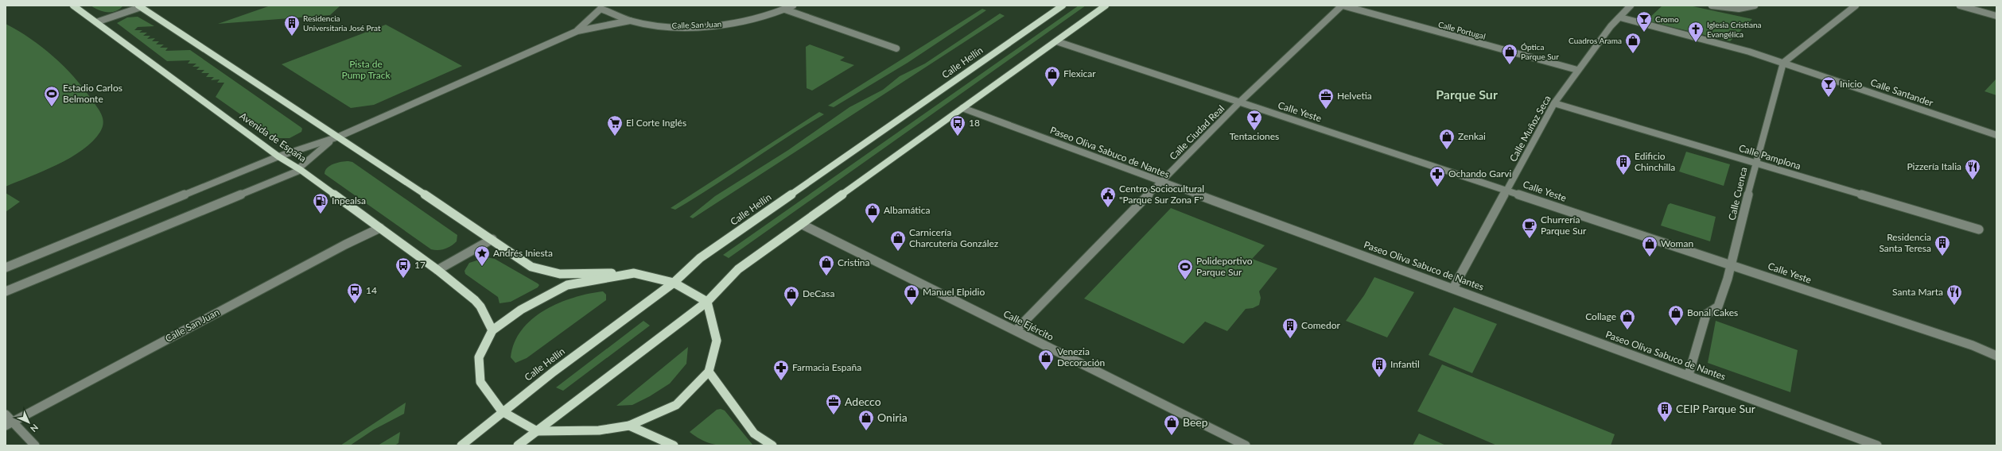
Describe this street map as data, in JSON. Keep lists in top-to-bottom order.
{
  "streets": {
    "main road": ["Calle Hellín", "Avenida de España"],
    "street": [
      "Calle San Juan",
      "Calle Portugal",
      "Calle Santander",
      "Calle Yeste",
      "Calle Muñoz Seca",
      "Calle Ciudad Real",
      "Paseo Oliva Sabuco de Nantes",
      "Calle Pamplona",
      "Calle Cuenca",
      "Calle Ejército"
    ]
  },
  "crossings": [
    ["Calle San Juan", "Avenida de España"],
    ["Calle Portugal", "Calle Muñoz Seca"],
    ["Calle Portugal", "Calle Ciudad Real"],
    ["Calle Santander", "Calle Muñoz Seca"],
    ["Calle Santander", "Calle Cuenca"],
    ["Calle Yeste", "Calle Muñoz Seca"],
    ["Calle Yeste", "Calle Ciudad Real"],
    ["Calle Yeste", "Calle Cuenca"],
    ["Calle Muñoz Seca", "Paseo Oliva Sabuco de Nantes"],
    ["Calle Muñoz Seca", "Calle Pamplona"],
    ["Calle Ciudad Real", "Paseo Oliva Sabuco de Nantes"],
    ["Calle Ciudad Real", "Calle Ejército"],
    ["Paseo Oliva Sabuco de Nantes", "Calle Cuenca"],
    ["Calle Pamplona", "Calle Cuenca"]
  ],
  "districts": ["Parque Sur"],
  "parks": ["Pista de Pump Track"],
  "places": {
    "bar": ["Cromo", "Inicio", "Tentaciones"],
    "building": [
      "Residencia Universitaria José Prat",
      "Edificio Chinchilla",
      "Residencia Santa Teresa",
      "Comedor",
      "Infantil",
      "CEIP Parque Sur"
    ],
    "church": ["Iglesia Cristiana Evangélica"],
    "shop": [
      "Cuadros Arama",
      "Óptica Parque Sur",
      "Flexicar",
      "Zenkai",
      "Albamática",
      "Carnicería Charcutería González",
      "Woman",
      "Cristina",
      "Manuel Elpidio",
      "DeCasa",
      "Bonal Cakes",
      "Collage",
      "Venezia Decoración",
      "Oniria",
      "Beep"
    ],
    "sports": ["Estadio Carlos Belmonte", "Polideportivo Parque Sur"],
    "office": ["Helvetia", "Adecco"],
    "supermarket": ["El Corte Inglés"],
    "bus stop": ["18", "17", "14"],
    "restaurant": ["Pizzería Italia", "Santa Marta"],
    "pharmacy": ["Ochando Garvi", "Farmacia España"],
    "public building": ["Centro Sociocultural \"Parque Sur Zona F\""],
    "fuel station": ["Inpealsa"],
    "cafe": ["Churrería Parque Sur"],
    "place": ["Andrés Iniesta"]
  },
  "north": "bottom right"
}
